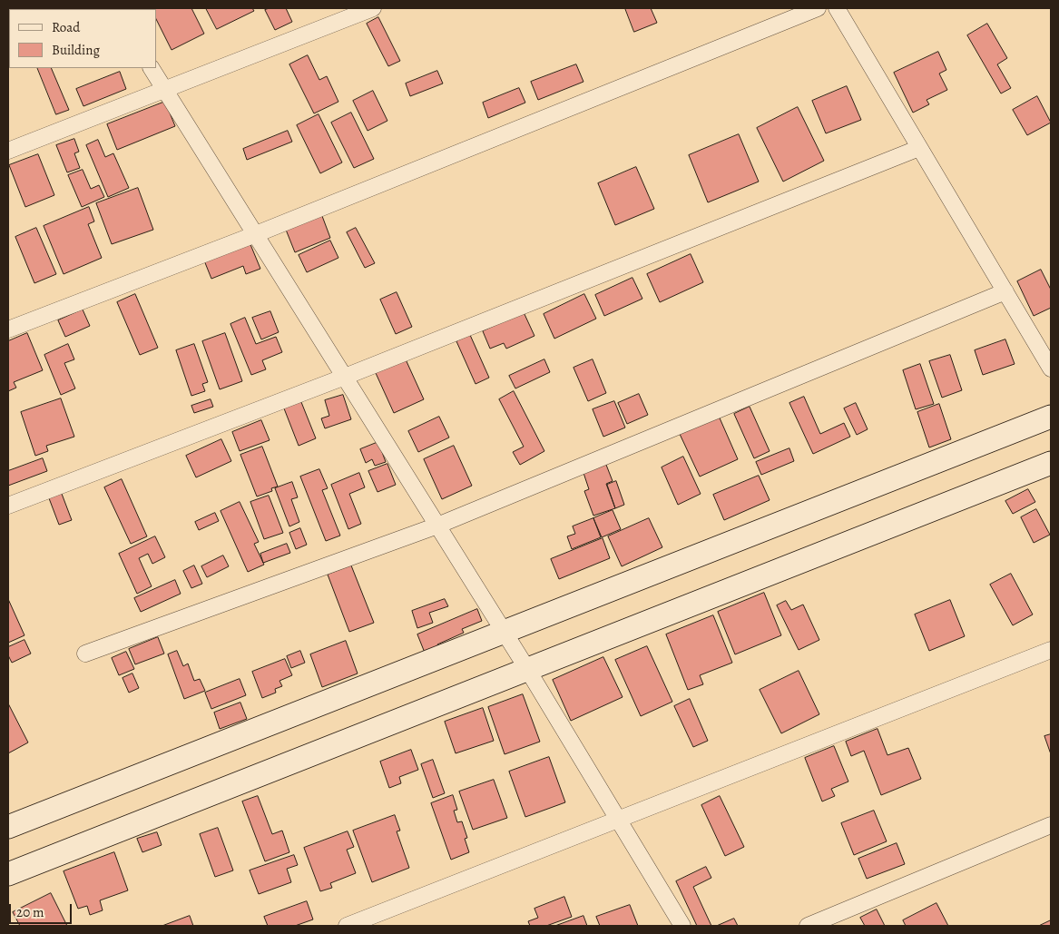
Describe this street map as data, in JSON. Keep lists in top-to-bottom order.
{
  "legend": ["Road", "Building"],
  "scale_bar": "20 m"
}
